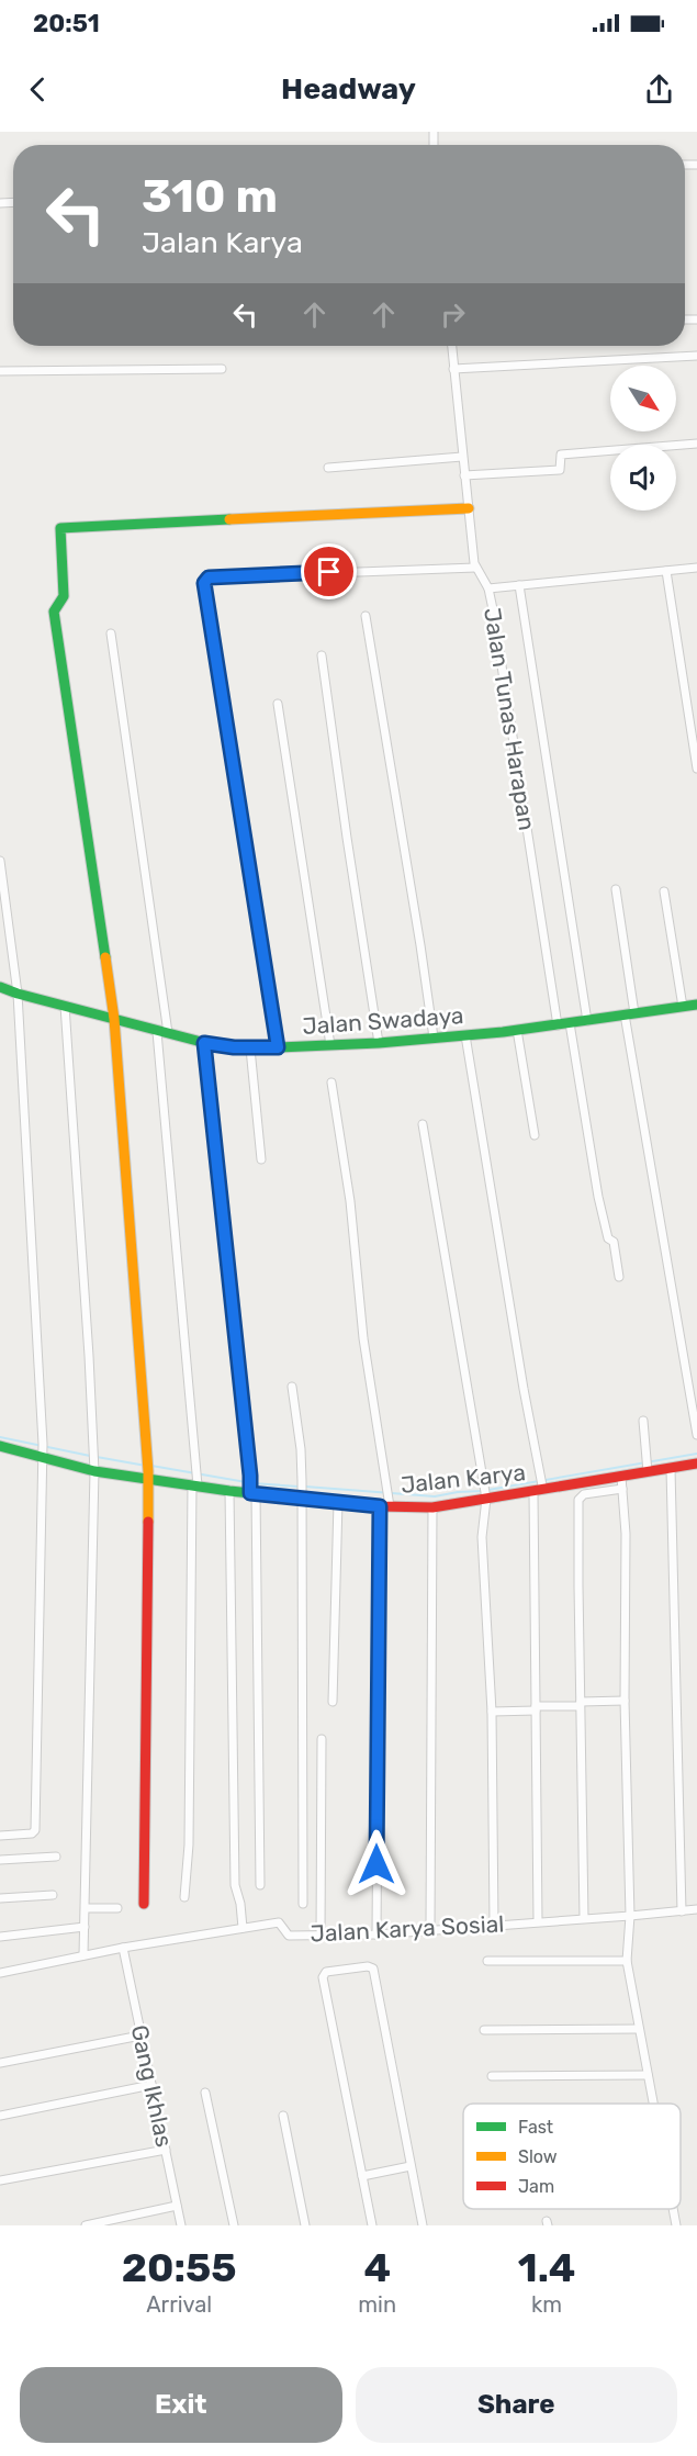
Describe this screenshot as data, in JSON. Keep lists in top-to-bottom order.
{
  "streets": {
    "street": [
      "Jalan Tunas Harapan",
      "Jalan Swadaya",
      "Jalan Karya",
      "Jalan Karya Sosial",
      "Gang Ikhlas"
    ]
  },
  "crossings": [
    ["Jalan Tunas Harapan", "Jalan Swadaya"],
    ["Jalan Karya Sosial", "Gang Ikhlas"]
  ],
  "legend": ["Fast", "Slow", "Jam"],
  "north": "bottom right",
  "page": {
    "status": "20:51",
    "header": "Headway",
    "turn": ["310 m", "Jalan Karya"],
    "eta": [
      "20:55",
      "Arrival",
      "4",
      "min",
      "1.4",
      "km"
    ],
    "buttons": ["Exit", "Share"]
  }
}
